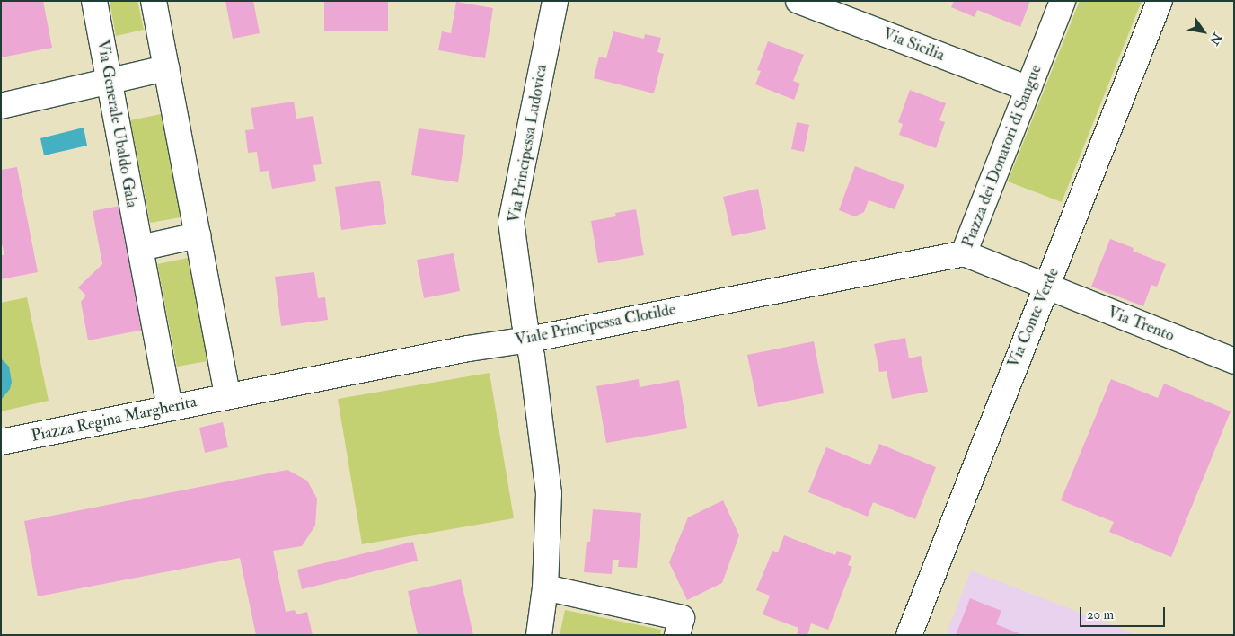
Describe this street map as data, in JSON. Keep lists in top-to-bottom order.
{
  "streets": {
    "street": [
      "Via Sicilia",
      "Via Generale Ubaldo Gala",
      "Via Principessa Ludovica",
      "Piazza dei Donatori di Sangue",
      "Via Conte Verde",
      "Via Trento",
      "Viale Principessa Clotilde",
      "Piazza Regina Margherita"
    ]
  },
  "crossings": [
    ["Via Sicilia", "Piazza dei Donatori di Sangue"],
    ["Via Generale Ubaldo Gala", "Piazza Regina Margherita"],
    ["Via Principessa Ludovica", "Viale Principessa Clotilde"],
    ["Piazza dei Donatori di Sangue", "Via Conte Verde"],
    ["Piazza dei Donatori di Sangue", "Via Trento"],
    ["Piazza dei Donatori di Sangue", "Viale Principessa Clotilde"],
    ["Via Conte Verde", "Via Trento"],
    ["Viale Principessa Clotilde", "Piazza Regina Margherita"]
  ],
  "scale_bar": "20 m",
  "north": "bottom right"
}
